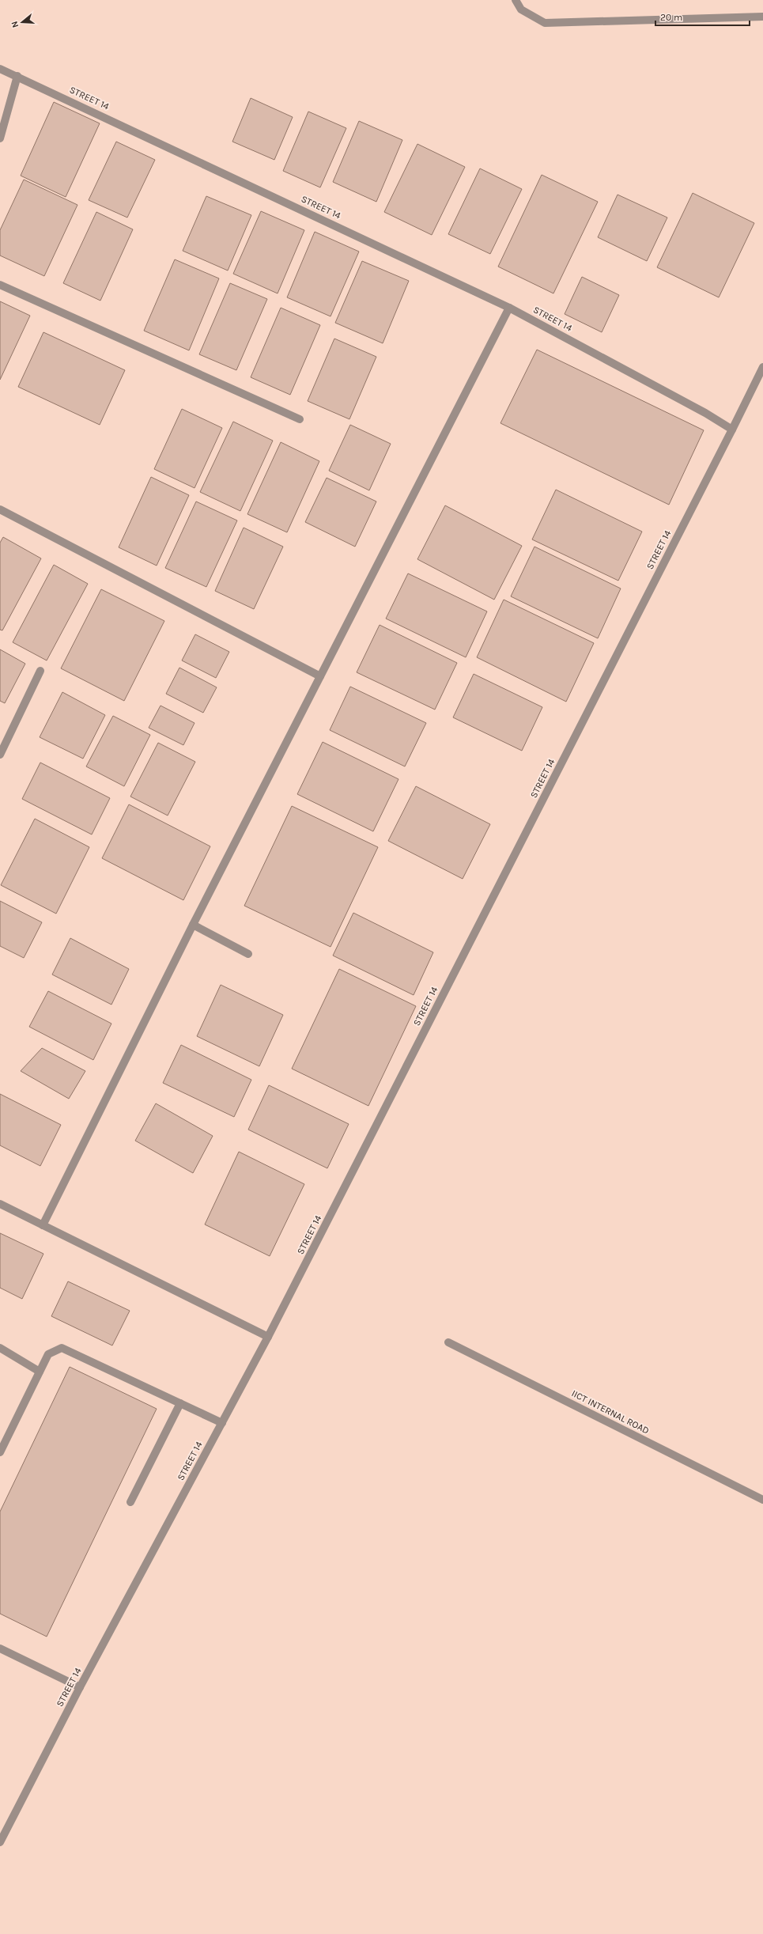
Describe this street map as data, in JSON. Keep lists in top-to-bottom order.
{
  "streets": {
    "street": ["STREET 14", "IICT INTERNAL ROAD"]
  },
  "scale_bar": "20 m",
  "north": "left"
}
